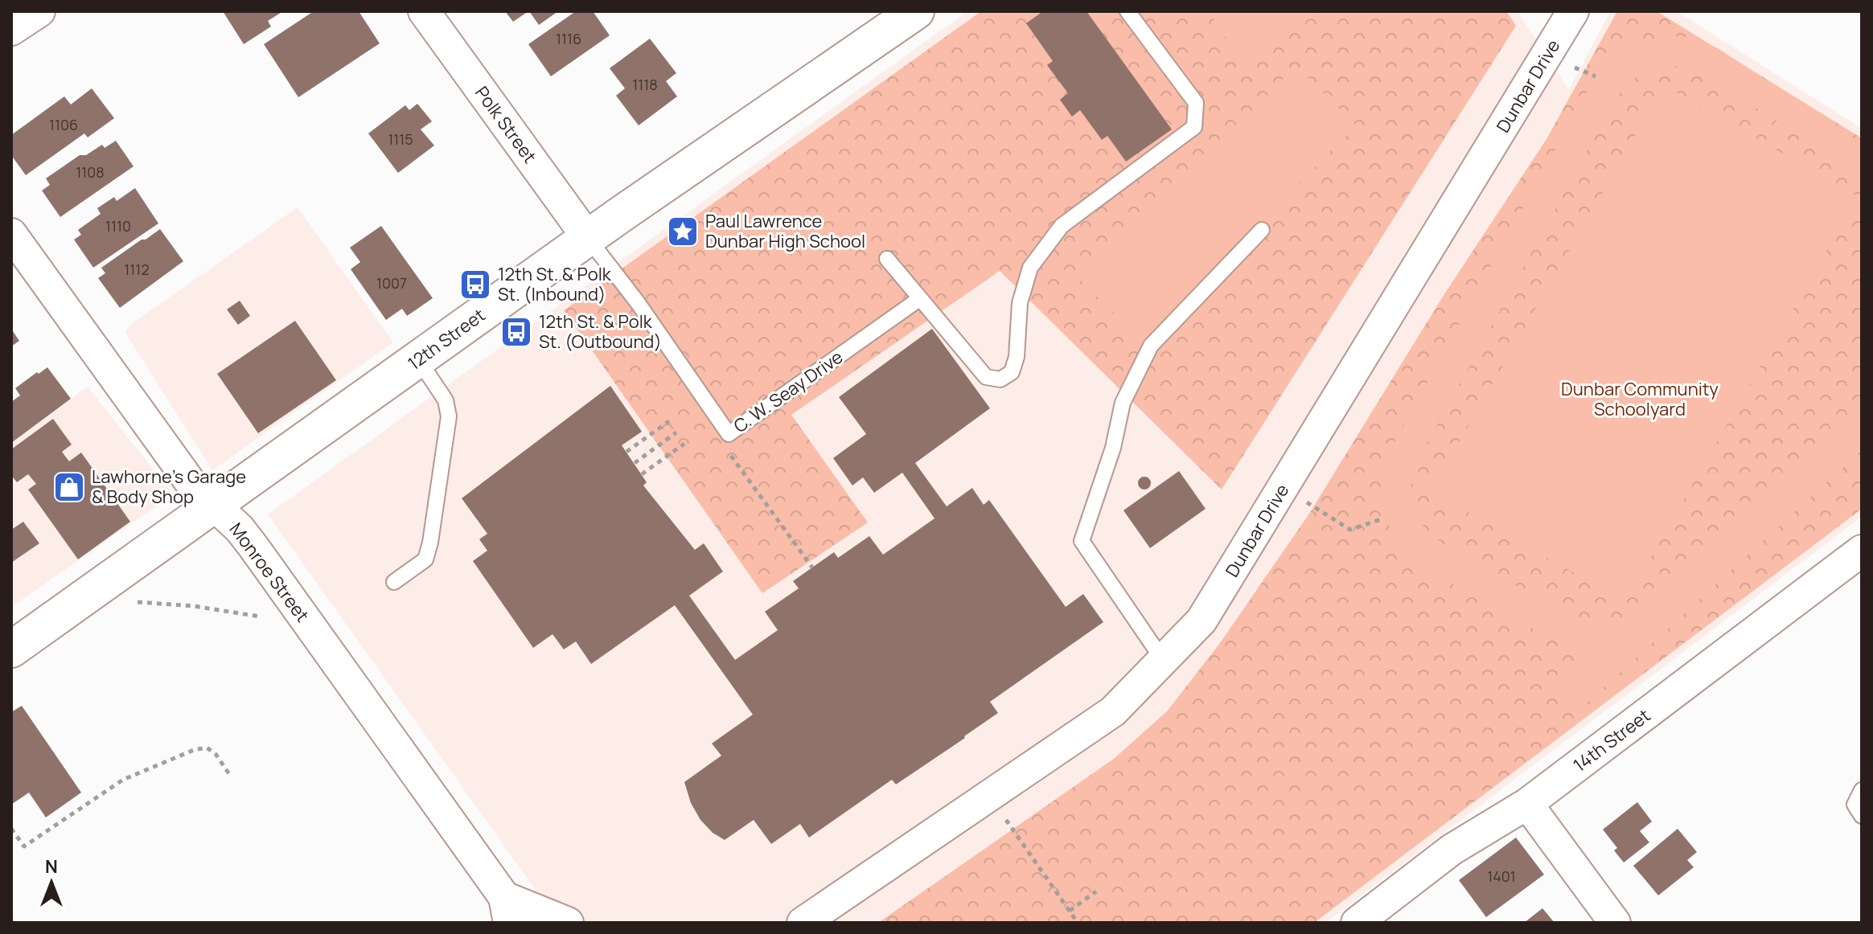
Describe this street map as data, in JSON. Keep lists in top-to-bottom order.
{
  "streets": {
    "main road": ["12th Street"],
    "street": [
      "Dunbar Drive",
      "Polk Street",
      "Monroe Street",
      "14th Street"
    ],
    "lane": ["C. W. Seay Drive"]
  },
  "crossings": [
    ["Polk Street", "12th Street"],
    ["Polk Street", "C. W. Seay Drive"],
    ["12th Street", "C. W. Seay Drive"],
    ["12th Street", "Monroe Street"]
  ],
  "parks": ["Dunbar Community Schoolyard"],
  "places": {
    "place": ["Paul Lawrence Dunbar High School"],
    "bus stop": ["12th St. & Polk St. (Inbound)", "12th St. & Polk St. (Outbound)"],
    "shop": ["Lawhorne's Garage & Body Shop"]
  },
  "house_numbers": [
    "1116",
    "1118",
    "1106",
    "1115",
    "1108",
    "1110",
    "1112",
    "1007",
    "1401"
  ],
  "north": "top"
}
